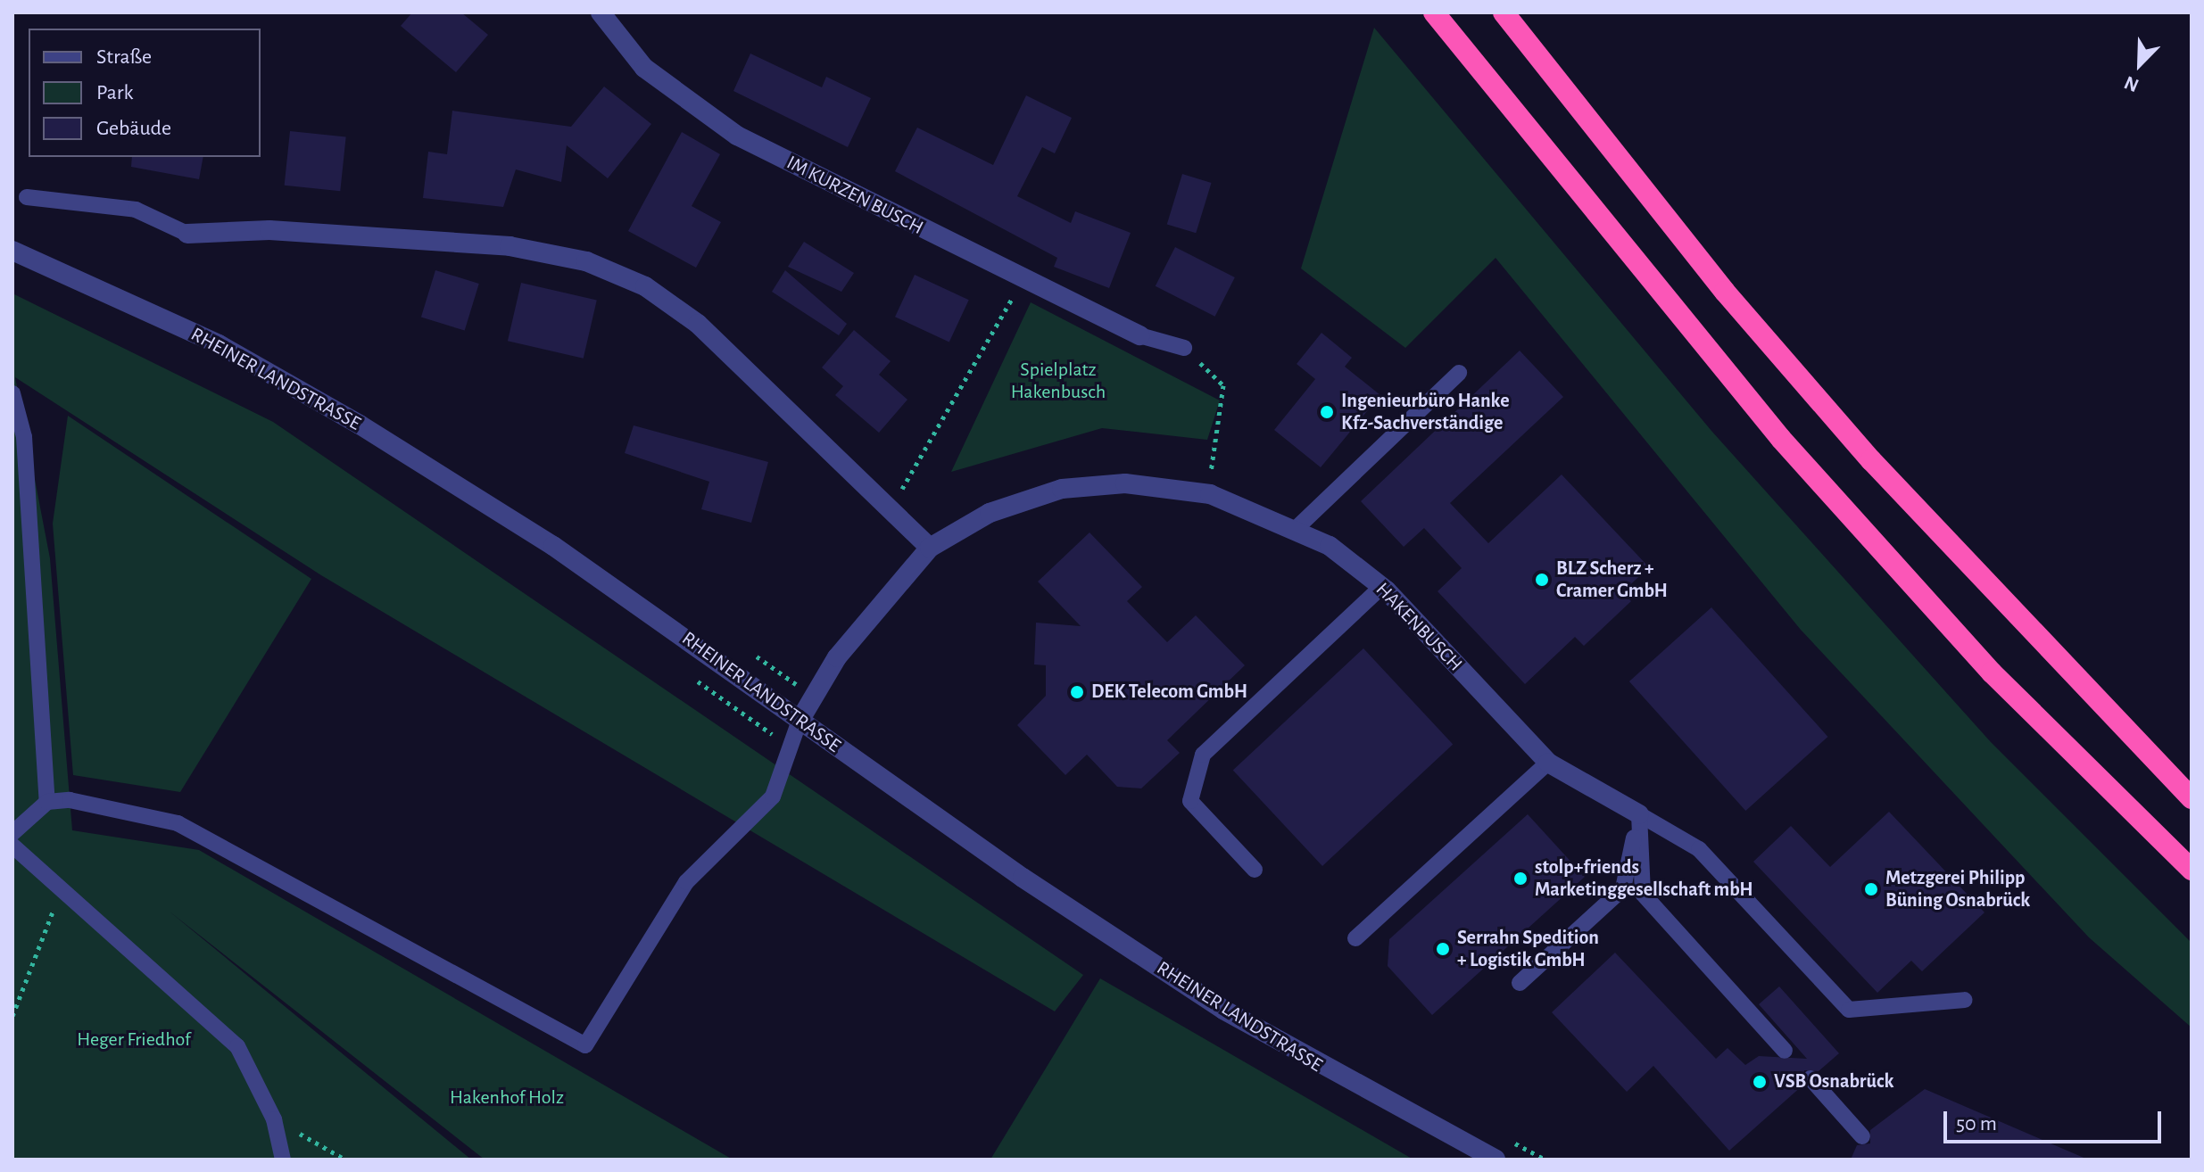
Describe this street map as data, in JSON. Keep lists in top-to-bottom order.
{
  "streets": {
    "street": ["IM KURZEN BUSCH", "RHEINER LANDSTRASSE", "HAKENBUSCH"]
  },
  "crossings": [
    ["RHEINER LANDSTRASSE", "HAKENBUSCH"]
  ],
  "parks": ["Spielplatz Hakenbusch", "Heger Friedhof", "Hakenhof Holz"],
  "places": [
    "Ingenieurbüro Hanke Kfz-Sachverständige",
    "BLZ Scherz + Cramer GmbH",
    "DEK Telecom GmbH",
    "stolp+friends Marketinggesellschaft mbH",
    "Metzgerei Philipp Büning Osnabrück",
    "Serrahn Spedition + Logistik GmbH",
    "VSB Osnabrück"
  ],
  "legend": ["Straße", "Park", "Gebäude"],
  "scale_bar": "50 m",
  "north": "bottom left"
}
